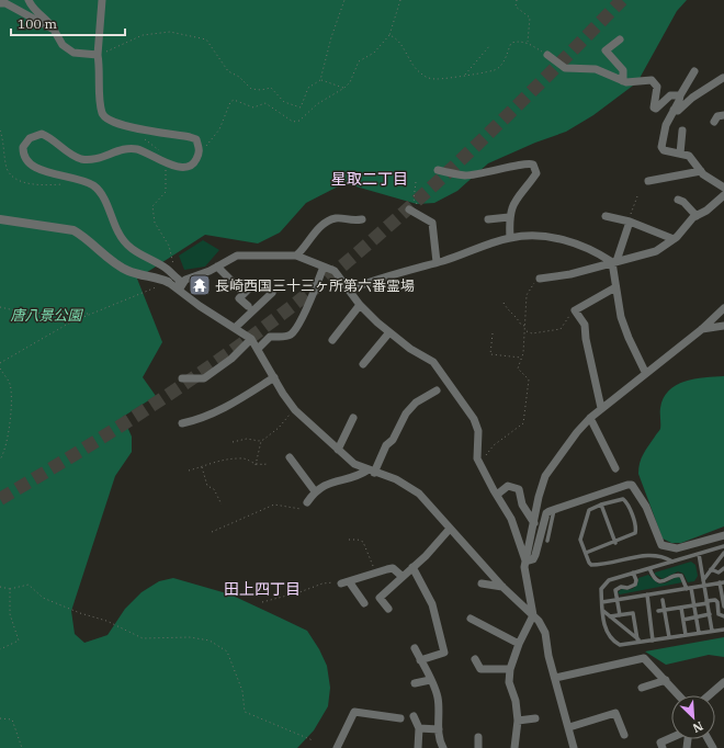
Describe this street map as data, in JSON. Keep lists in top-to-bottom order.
{
  "districts": ["星取二丁目", "田上四丁目"],
  "parks": ["唐八景公園"],
  "places": {
    "temple": ["長崎西国三十三ヶ所第六番霊場"]
  },
  "scale_bar": "100 m",
  "north": "bottom right"
}
